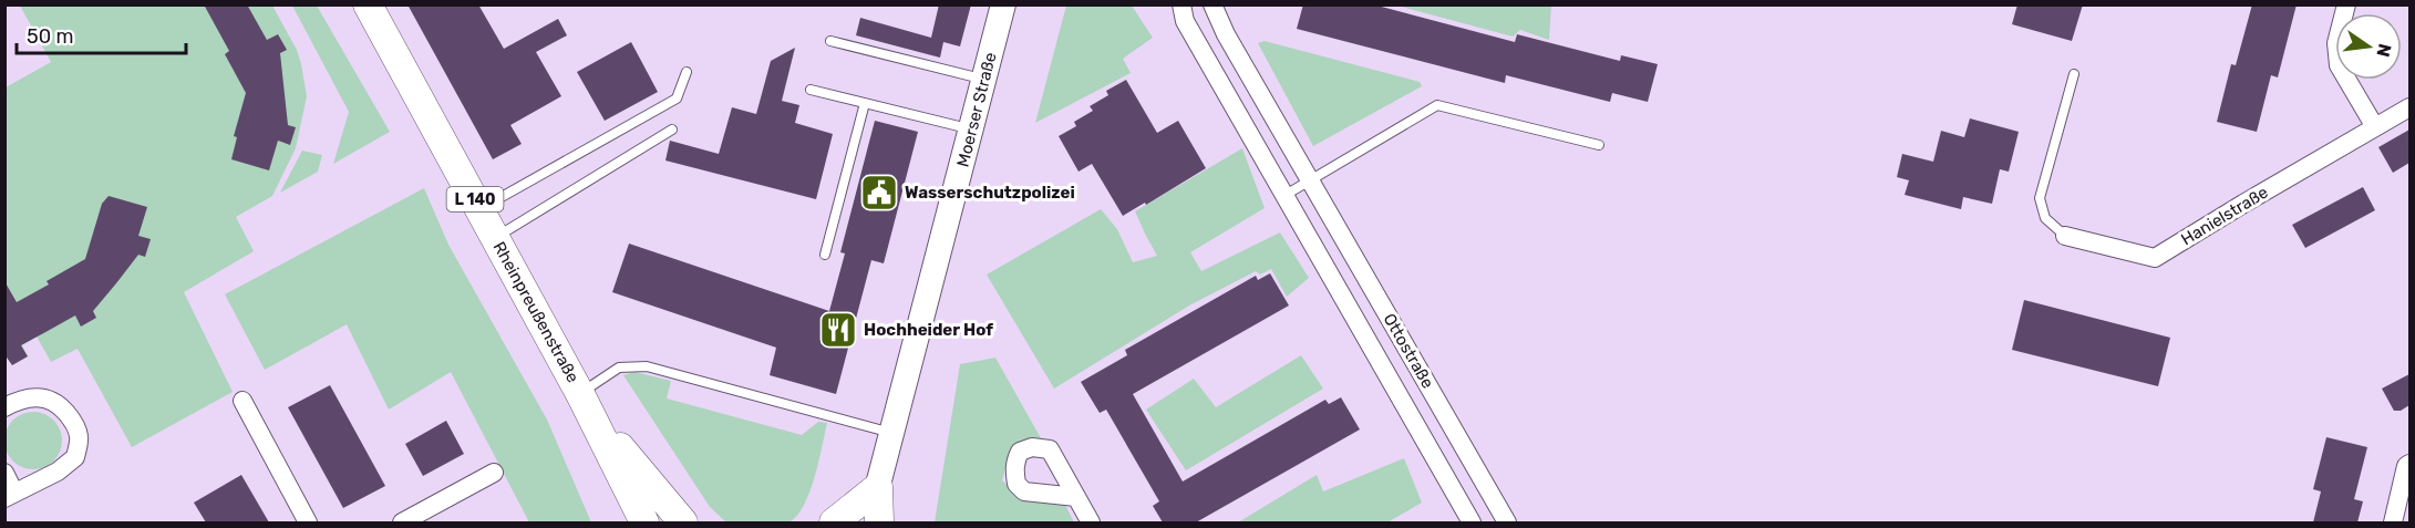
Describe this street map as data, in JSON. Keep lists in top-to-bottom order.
{
  "streets": {
    "main road": ["Moerser Straße", "L 140", "Rheinpreußenstraße"],
    "street": ["Hanielstraße", "Ottostraße"]
  },
  "places": {
    "public building": ["Wasserschutzpolizei"],
    "restaurant": ["Hochheider Hof"]
  },
  "scale_bar": "50 m",
  "north": "right"
}
